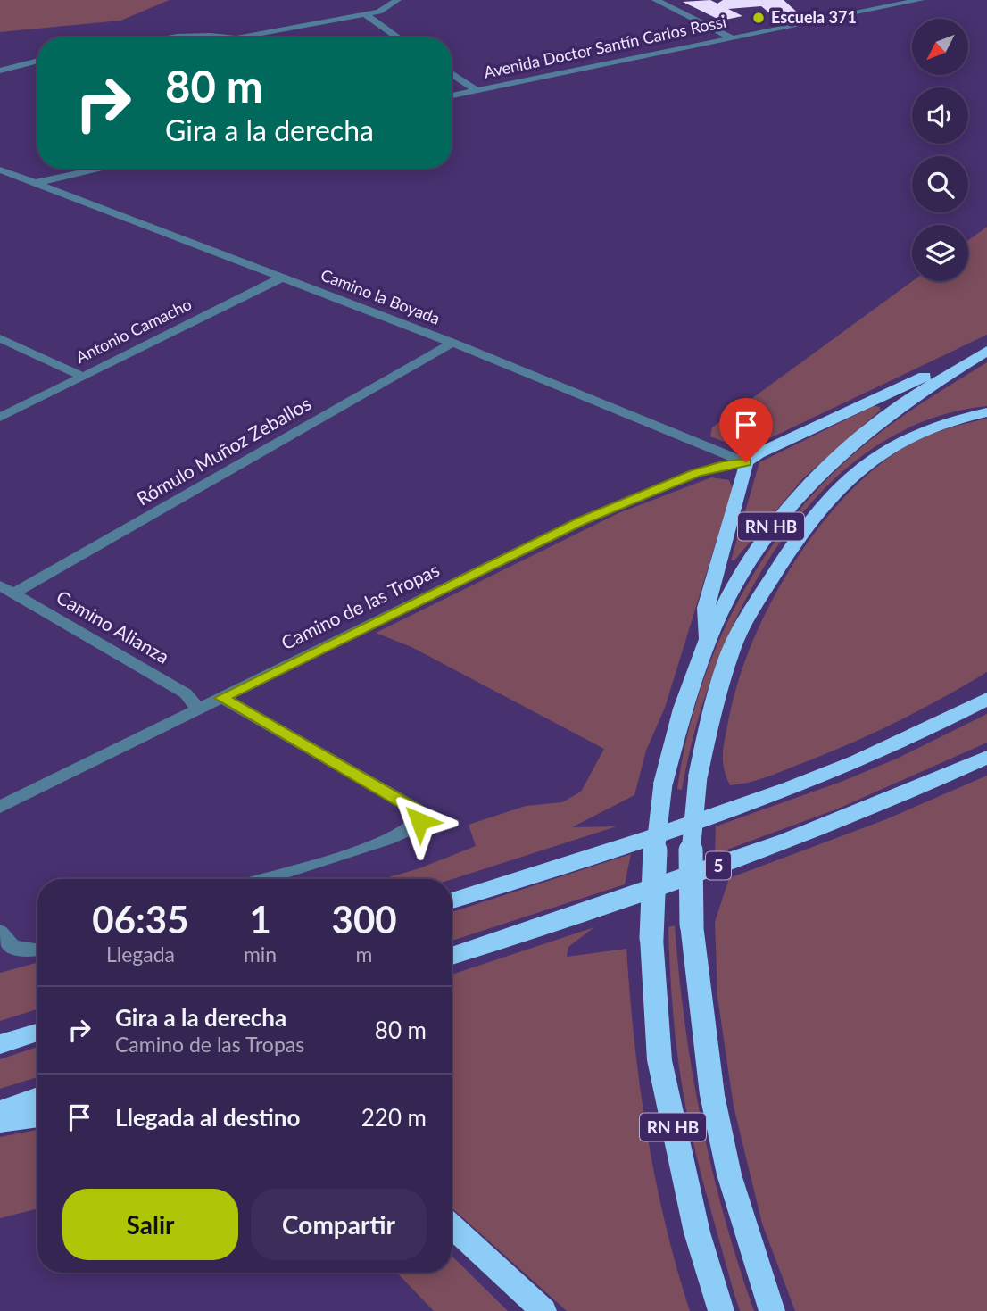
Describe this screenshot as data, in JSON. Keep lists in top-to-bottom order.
{
  "streets": {
    "highway": ["RN HB", "5"],
    "street": [
      "Avenida Doctor Santín Carlos Rossi",
      "Camino la Boyada",
      "Antonio Camacho",
      "Rómulo Muñoz Zeballos",
      "Camino de las Tropas",
      "Camino Alianza"
    ]
  },
  "crossings": [
    ["Camino la Boyada", "Antonio Camacho"],
    ["Camino la Boyada", "Rómulo Muñoz Zeballos"],
    ["Camino la Boyada", "Camino de las Tropas"],
    ["Rómulo Muñoz Zeballos", "Camino Alianza"],
    ["Camino de las Tropas", "Camino Alianza"]
  ],
  "places": ["Escuela 371"],
  "north": "bottom left",
  "page": {
    "turn": ["80 m", "Gira a la derecha"],
    "eta": [
      "06:35",
      "Llegada",
      "1",
      "min",
      "300",
      "m"
    ],
    "list": [
      {
        "name": "Gira a la derecha",
        "note": "Camino de las Tropas",
        "value": "80 m"
      },
      {
        "name": "Llegada al destino",
        "value": "220 m"
      }
    ],
    "buttons": ["Salir", "Compartir"]
  }
}
